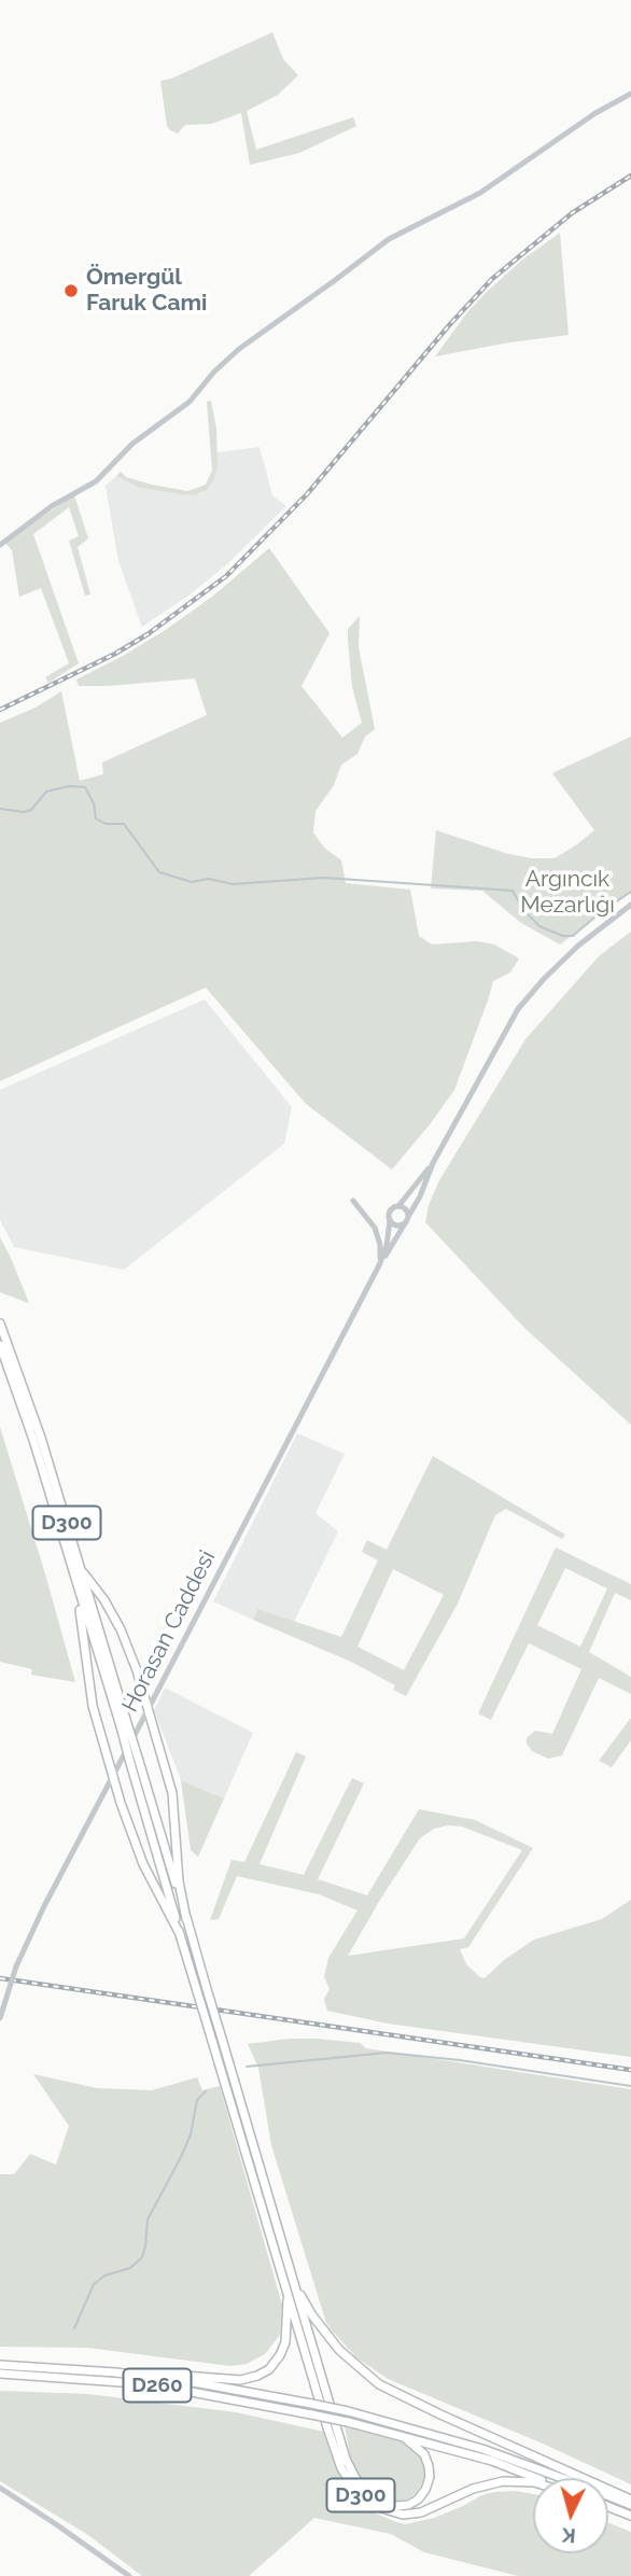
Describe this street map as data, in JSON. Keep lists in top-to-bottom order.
{
  "streets": {
    "highway": ["D300", "D260"],
    "street": ["Horasan Caddesi"]
  },
  "crossings": [
    ["D300", "D260"]
  ],
  "parks": ["Argıncık Mezarlığı"],
  "places": ["Ömergül Faruk Cami"],
  "north": "bottom"
}
